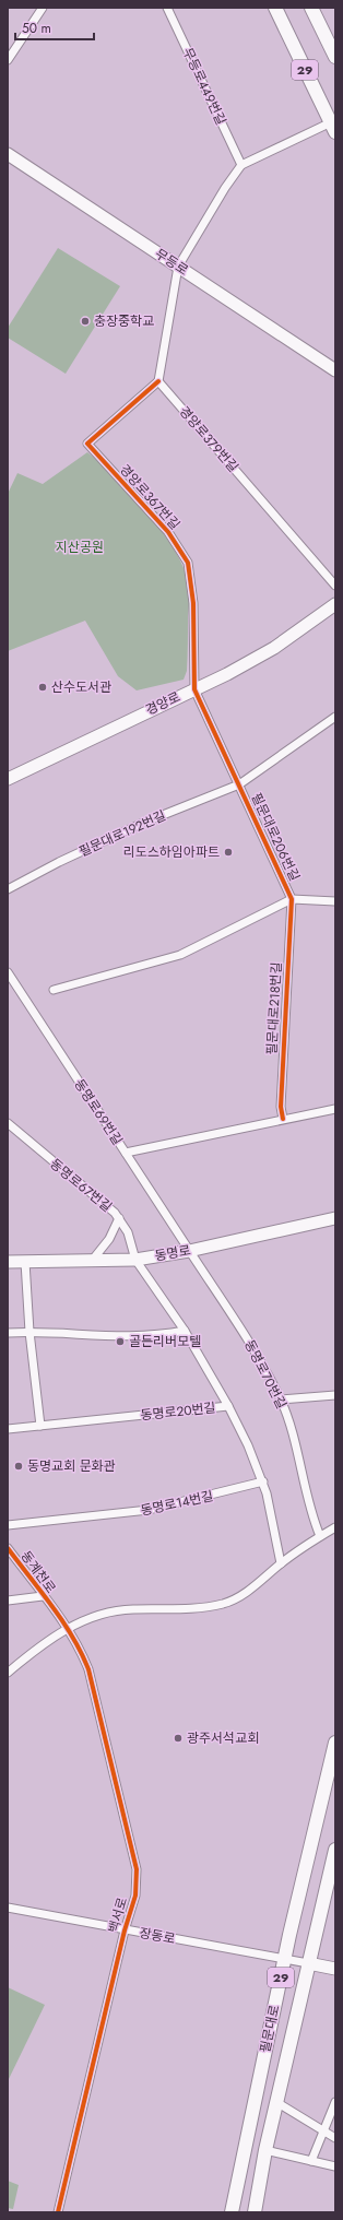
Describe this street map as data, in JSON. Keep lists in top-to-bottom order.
{
  "streets": {
    "main road": ["29", "필문대로"],
    "street": [
      "무등로449번길",
      "무등로",
      "경양로379번길",
      "경양로367번길",
      "경양로",
      "필문대로192번길",
      "필문대로206번길",
      "필문대로218번길",
      "동명로69번길",
      "동명로67번길",
      "동명로",
      "동명로70번길",
      "동명로20번길",
      "동명로14번길",
      "동계천로",
      "백서로",
      "장동로"
    ]
  },
  "crossings": [
    ["경양로379번길", "경양로367번길"],
    ["경양로367번길", "경양로"],
    ["필문대로192번길", "필문대로206번길"],
    ["필문대로206번길", "필문대로218번길"],
    ["동명로69번길", "동명로"],
    ["동명로69번길", "동명로70번길"],
    ["동명로67번길", "동명로"],
    ["동명로67번길", "동명로20번길"],
    ["동명로", "동명로70번길"],
    ["동계천로", "백서로"],
    ["백서로", "장동로"],
    ["장동로", "필문대로"]
  ],
  "parks": ["지산공원"],
  "places": [
    "충장중학교",
    "산수도서관",
    "리도스하임아파트",
    "골든리버모텔",
    "동명교회 문화관",
    "광주서석교회"
  ],
  "scale_bar": "50 m"
}
